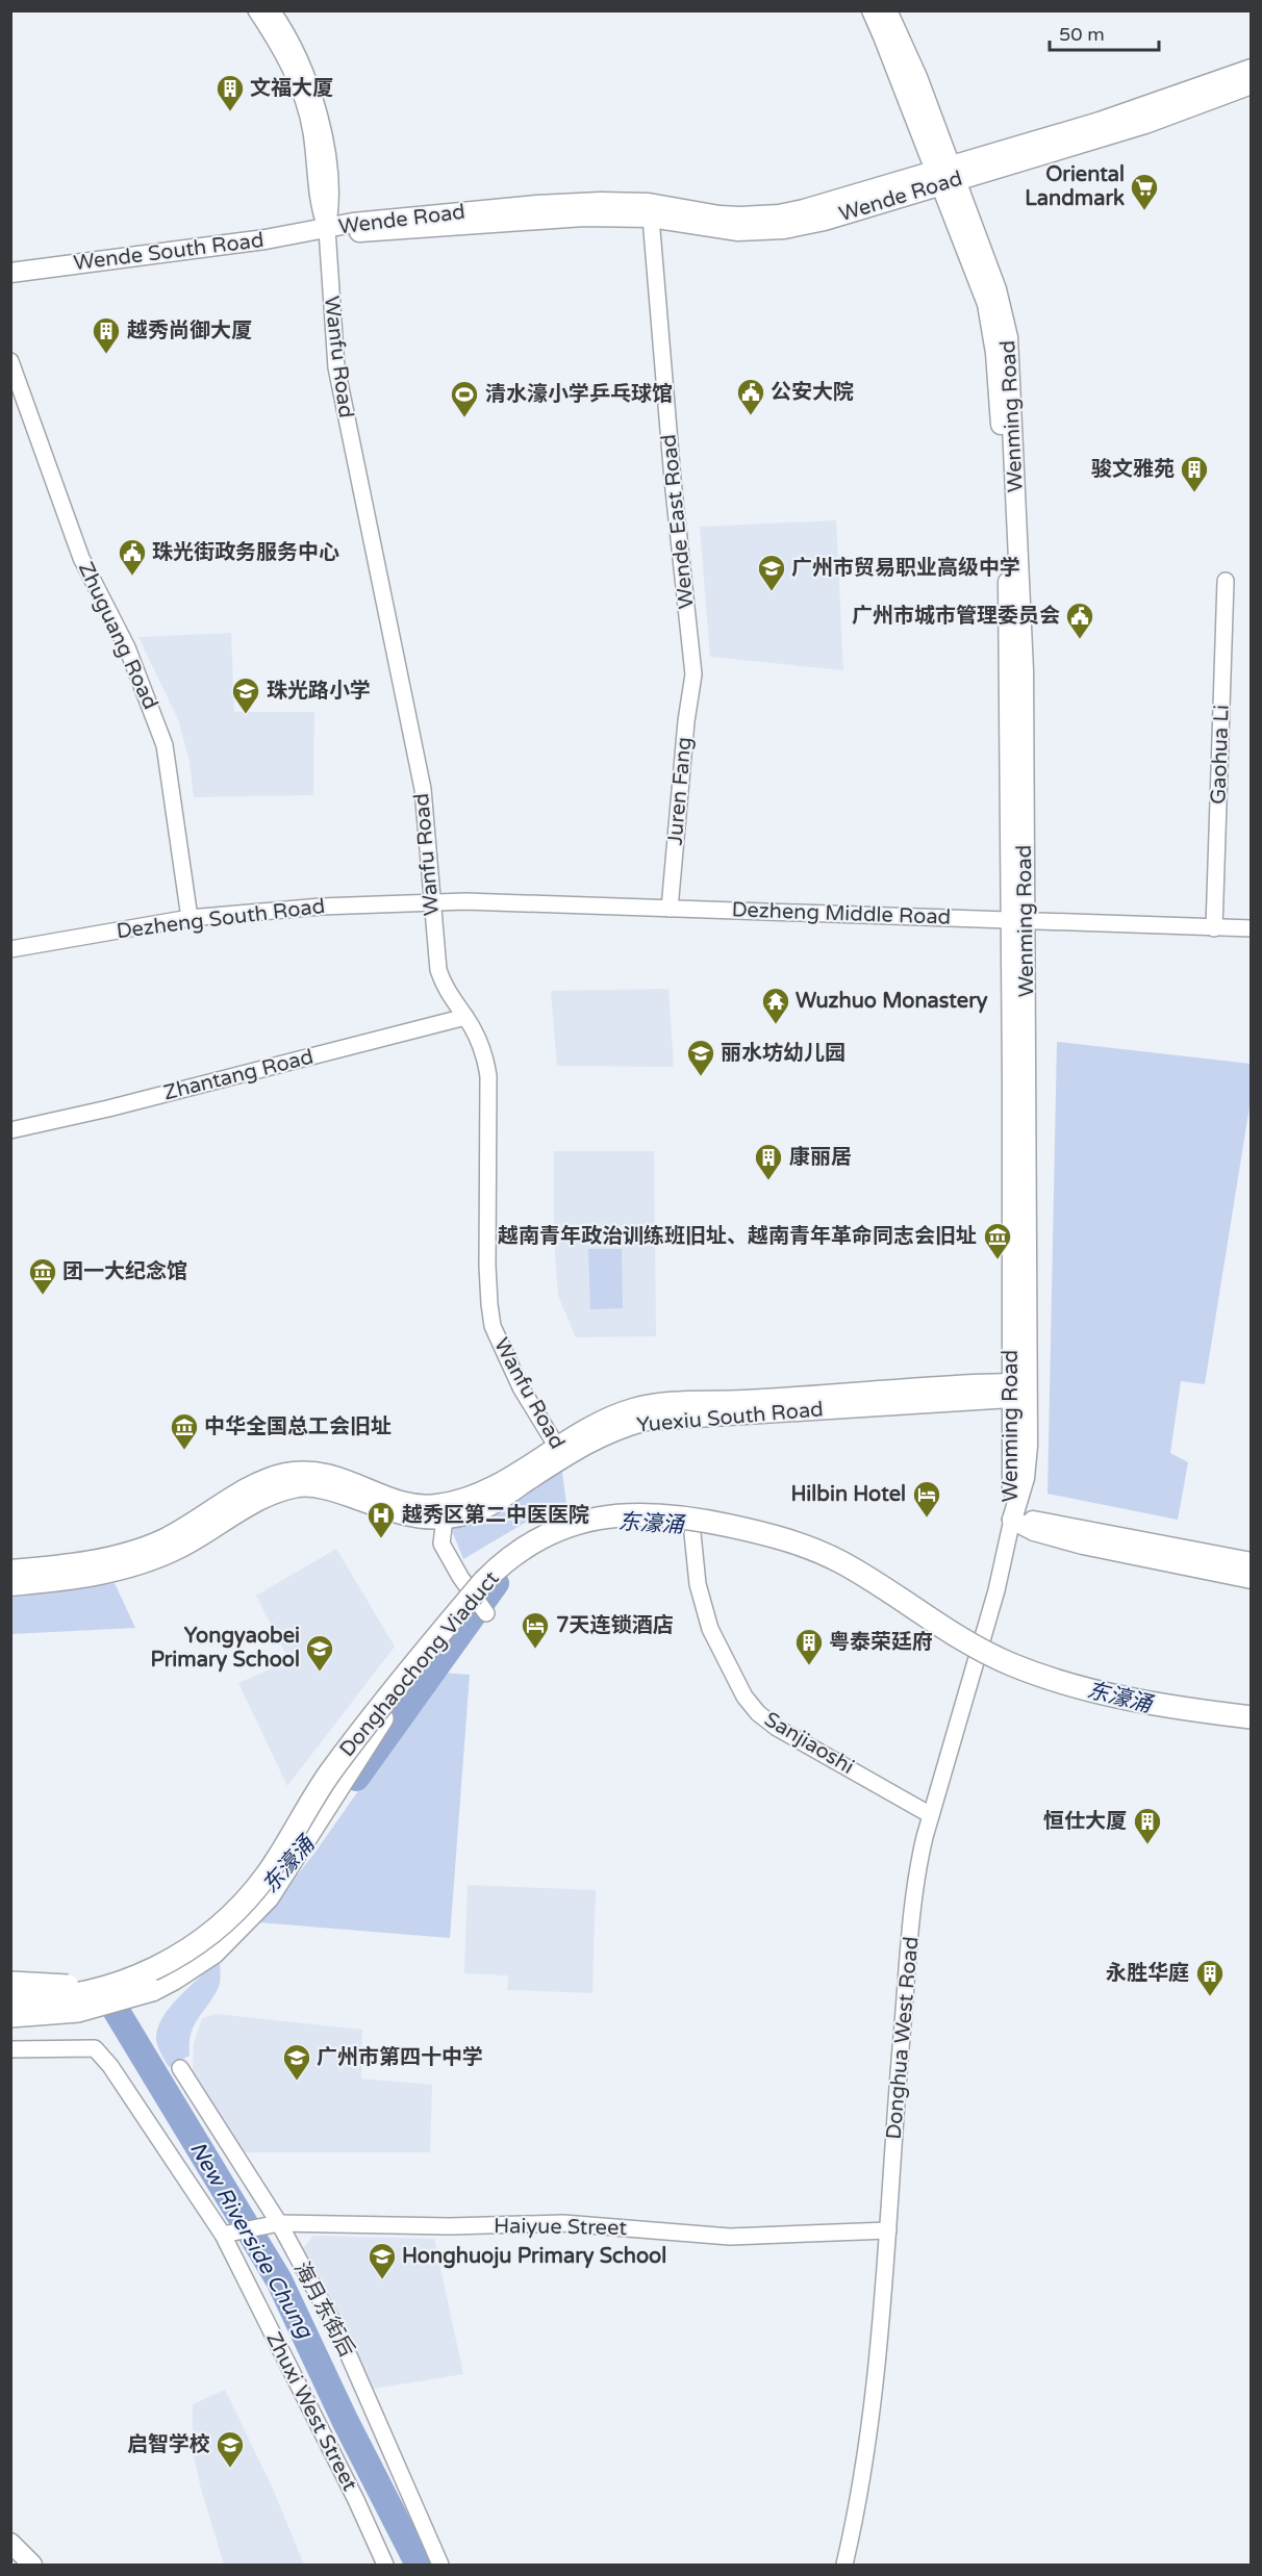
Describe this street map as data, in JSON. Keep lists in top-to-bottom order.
{
  "streets": {
    "highway": ["Donghaochong Viaduct"],
    "main road": [
      "Wende Road",
      "Wende South Road",
      "Wenming Road",
      "Yuexiu South Road"
    ],
    "street": [
      "Wanfu Road",
      "Wende East Road",
      "Zhuguang Road",
      "Gaohua Li",
      "Juren Fang",
      "Dezheng Middle Road",
      "Dezheng South Road",
      "Zhantang Road",
      "Sanjiaoshi",
      "Donghua West Road",
      "Haiyue Street",
      "海月东街后",
      "Zhuxi West Street"
    ]
  },
  "crossings": [
    ["Wende Road", "Wende South Road"],
    ["Wende Road", "Wanfu Road"],
    ["Wende Road", "Wenming Road"],
    ["Wende Road", "Wende East Road"],
    ["Wende South Road", "Wanfu Road"],
    ["Wanfu Road", "Dezheng Middle Road"],
    ["Wanfu Road", "Dezheng South Road"],
    ["Wanfu Road", "Zhantang Road"],
    ["Wanfu Road", "Yuexiu South Road"],
    ["Wenming Road", "Dezheng Middle Road"],
    ["Wenming Road", "Yuexiu South Road"],
    ["Wenming Road", "Donghua West Road"],
    ["Wende East Road", "Juren Fang"],
    ["Zhuguang Road", "Dezheng South Road"],
    ["Gaohua Li", "Dezheng Middle Road"],
    ["Juren Fang", "Dezheng Middle Road"],
    ["Dezheng Middle Road", "Dezheng South Road"],
    ["Sanjiaoshi", "Donghua West Road"],
    ["Donghua West Road", "Haiyue Street"],
    ["Haiyue Street", "海月东街后"],
    ["Haiyue Street", "Zhuxi West Street"]
  ],
  "water": ["东濠涌", "New Riverside Chung"],
  "places": {
    "building": [
      "文福大厦",
      "越秀尚御大厦",
      "骏文雅苑",
      "康丽居",
      "粤泰荣廷府",
      "恒仕大厦",
      "永胜华庭"
    ],
    "supermarket": ["Oriental Landmark"],
    "public building": ["公安大院", "珠光街政务服务中心", "广州市城市管理委员会"],
    "sports": ["清水濠小学乒乓球馆"],
    "school or university": [
      "广州市贸易职业高级中学",
      "珠光路小学",
      "丽水坊幼儿园",
      "Yongyaobei Primary School",
      "广州市第四十中学",
      "Honghuoju Primary School",
      "启智学校"
    ],
    "temple": ["Wuzhuo Monastery"],
    "museum": ["越南青年政治训练班旧址、越南青年革命同志会旧址", "团一大纪念馆", "中华全国总工会旧址"],
    "hotel": ["Hilbin Hotel", "7天连锁酒店"],
    "hospital": ["越秀区第二中医医院"]
  },
  "scale_bar": "50 m"
}
